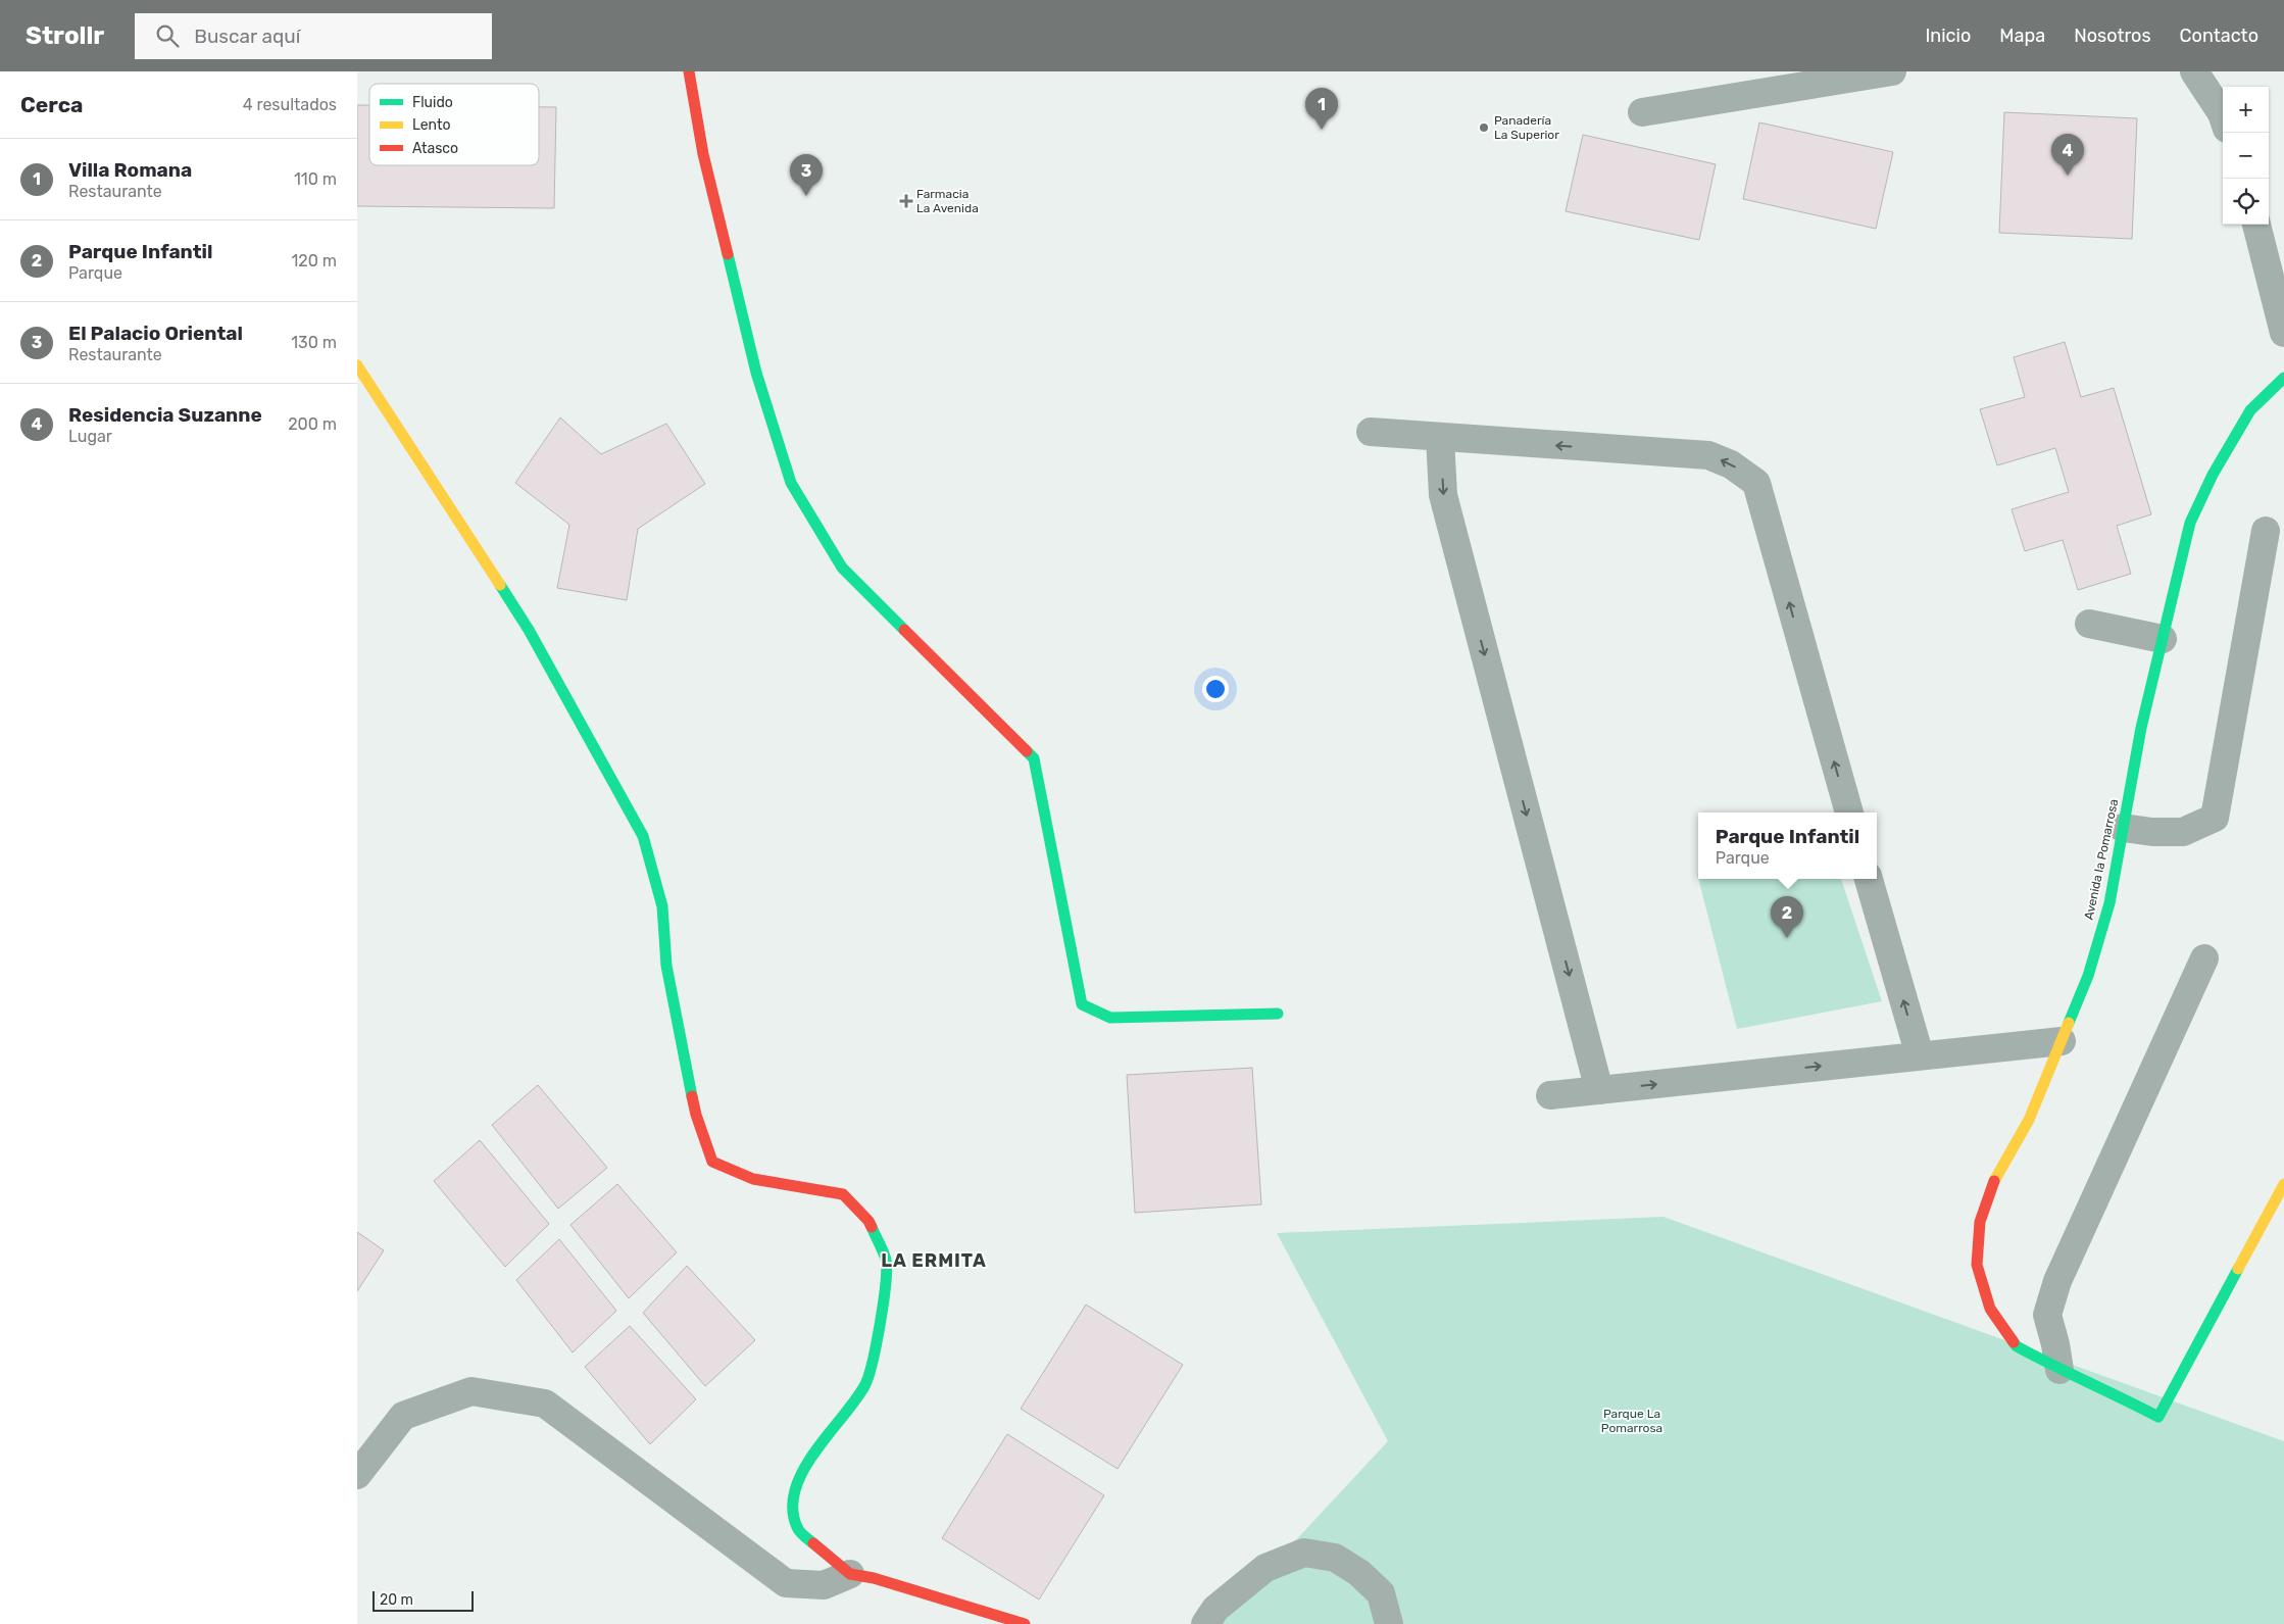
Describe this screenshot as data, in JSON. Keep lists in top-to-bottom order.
{
  "streets": {
    "street": ["Avenida la Pomarrosa"]
  },
  "districts": ["LA ERMITA"],
  "parks": ["Parque La Pomarrosa"],
  "places": {
    "other": ["Panadería La Superior"],
    "health": ["Farmacia La Avenida"]
  },
  "legend": ["Fluido", "Lento", "Atasco"],
  "scale_bar": "20 m",
  "page": {
    "header": "Strollr",
    "search": "Buscar aquí",
    "nav": [
      "Inicio",
      "Mapa",
      "Nosotros",
      "Contacto"
    ],
    "heading": ["Cerca", "4 resultados"],
    "map_buttons": ["+", "−"],
    "pins": [
      "1",
      "4",
      "3",
      "2"
    ],
    "list": [
      {
        "mark": "1",
        "name": "Villa Romana",
        "note": "Restaurante",
        "value": "110 m"
      },
      {
        "mark": "2",
        "name": "Parque Infantil",
        "note": "Parque",
        "value": "120 m"
      },
      {
        "mark": "3",
        "name": "El Palacio Oriental",
        "note": "Restaurante",
        "value": "130 m"
      },
      {
        "mark": "4",
        "name": "Residencia Suzanne",
        "note": "Lugar",
        "value": "200 m"
      }
    ],
    "popup": ["Parque Infantil", "Parque"],
    "scale": "20 m"
  }
}
